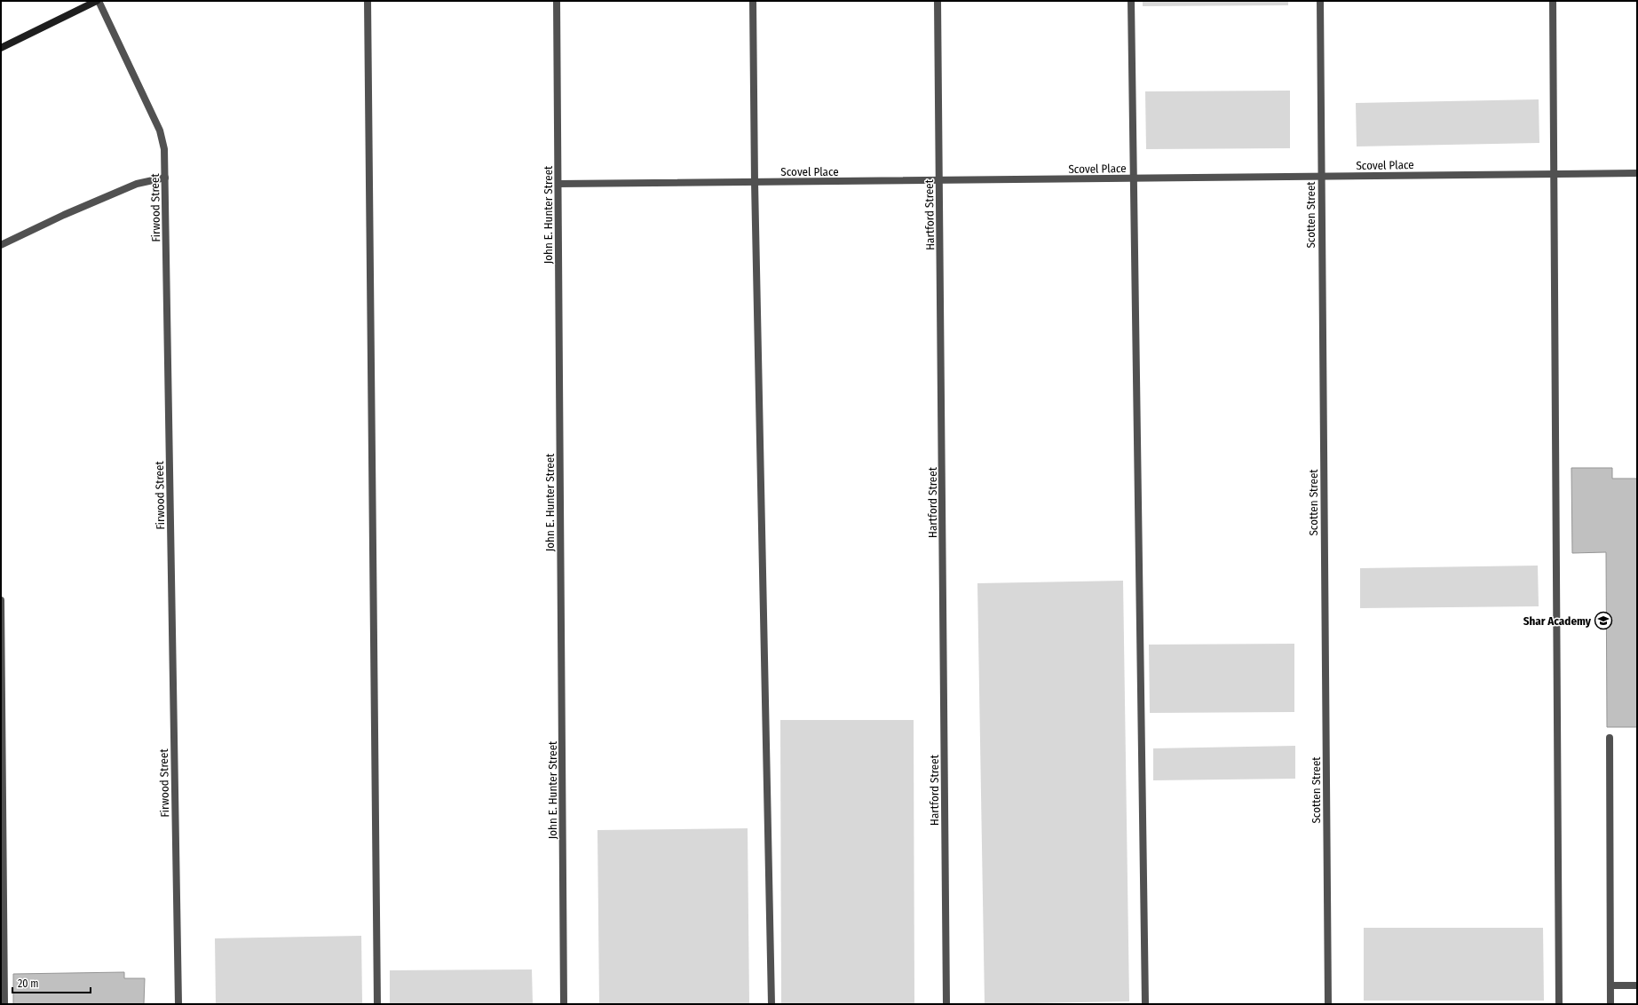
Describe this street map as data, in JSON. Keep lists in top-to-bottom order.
{
  "streets": {
    "street": [
      "Scovel Place",
      "Firwood Street",
      "John E. Hunter Street",
      "Hartford Street",
      "Scotten Street"
    ]
  },
  "crossings": [
    ["Scovel Place", "John E. Hunter Street"],
    ["Scovel Place", "Hartford Street"],
    ["Scovel Place", "Scotten Street"]
  ],
  "places": {
    "school or university": ["Shar Academy"]
  },
  "scale_bar": "20 m"
}
